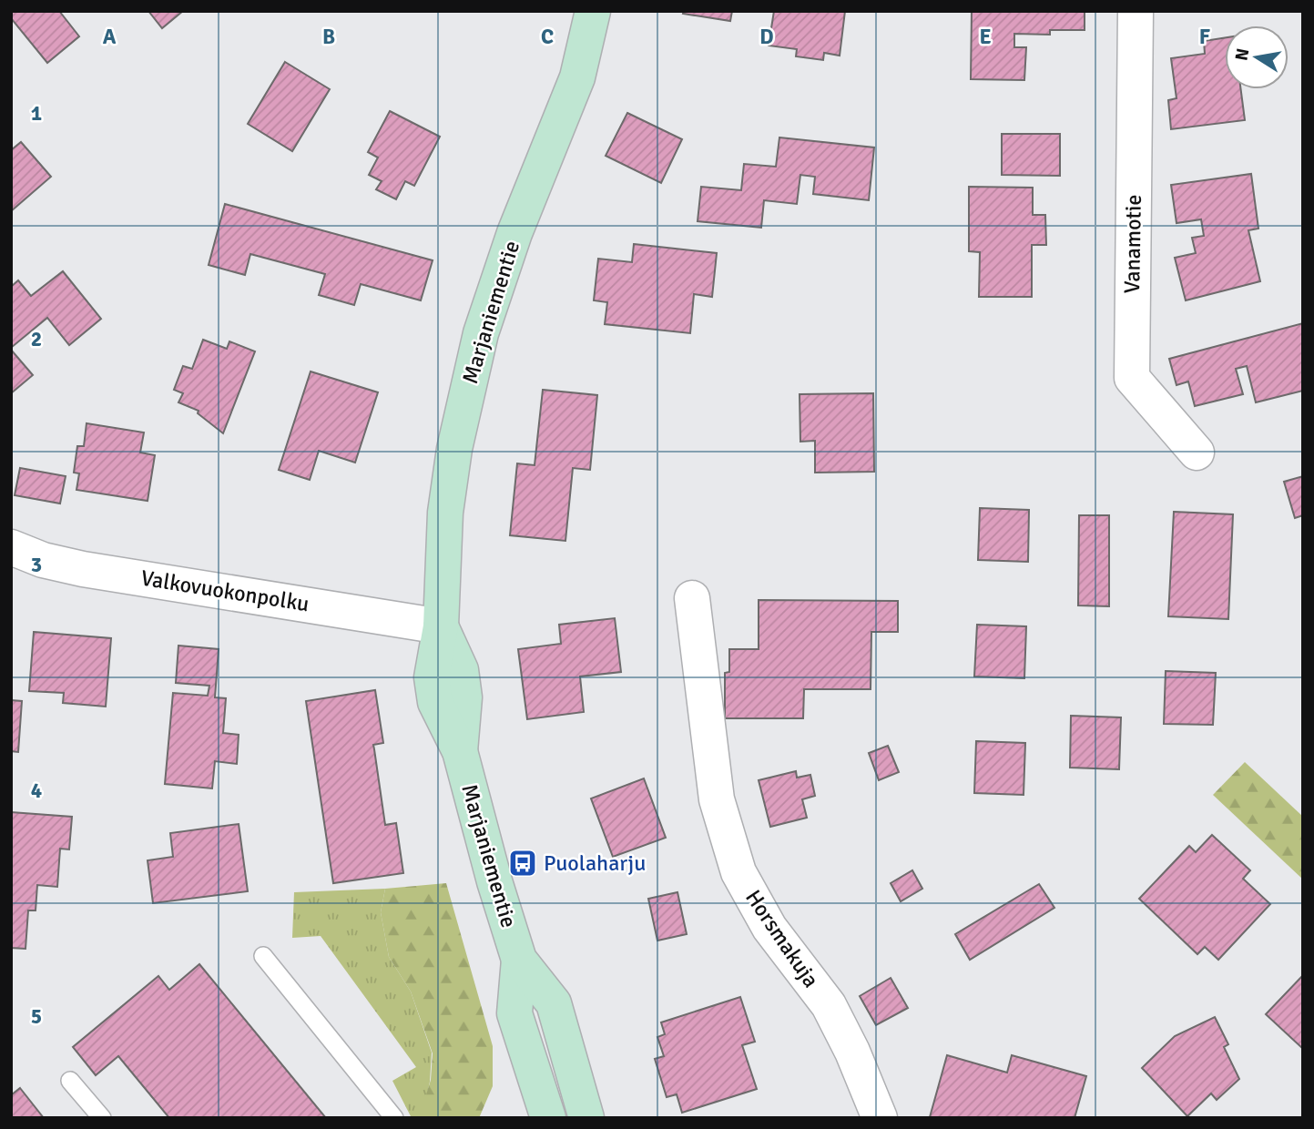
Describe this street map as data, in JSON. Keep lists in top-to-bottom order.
{
  "streets": {
    "street": [
      "Vanamotie",
      "Marjaniementie",
      "Valkovuokonpolku",
      "Horsmakuja"
    ]
  },
  "crossings": [
    ["Marjaniementie", "Valkovuokonpolku"]
  ],
  "places": {
    "bus stop": ["Puolaharju"]
  },
  "north": "left",
  "grid": {
    "columns": [
      "A",
      "B",
      "C",
      "D",
      "E",
      "F"
    ],
    "rows": [
      "1",
      "2",
      "3",
      "4",
      "5"
    ]
  }
}
